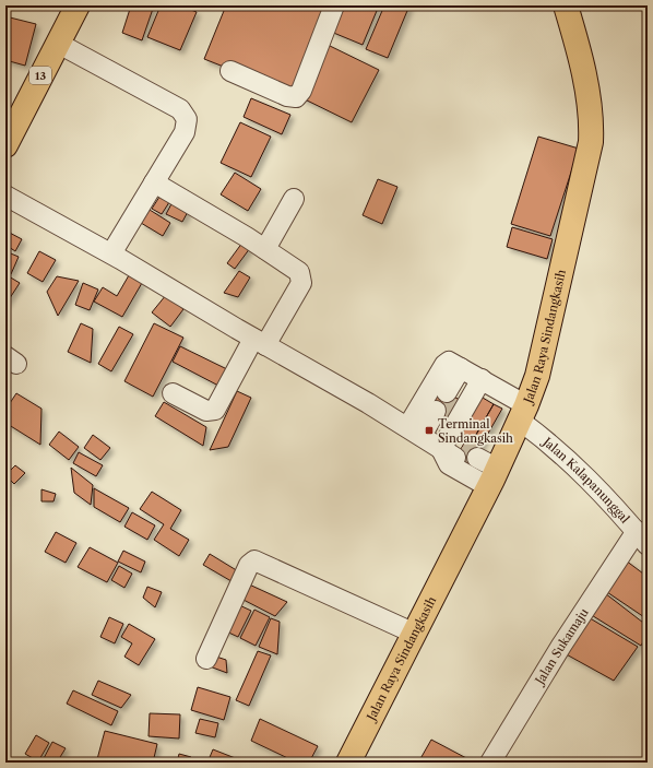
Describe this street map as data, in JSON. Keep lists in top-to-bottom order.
{
  "streets": {
    "main road": ["13", "Jalan Raya Sindangkasih"],
    "street": ["Jalan Kalapanunggal", "Jalan Sukamaju"]
  },
  "crossings": [
    ["Jalan Raya Sindangkasih", "Jalan Kalapanunggal"],
    ["Jalan Kalapanunggal", "Jalan Sukamaju"]
  ],
  "places": {
    "transit": ["Terminal Sindangkasih"]
  }
}
